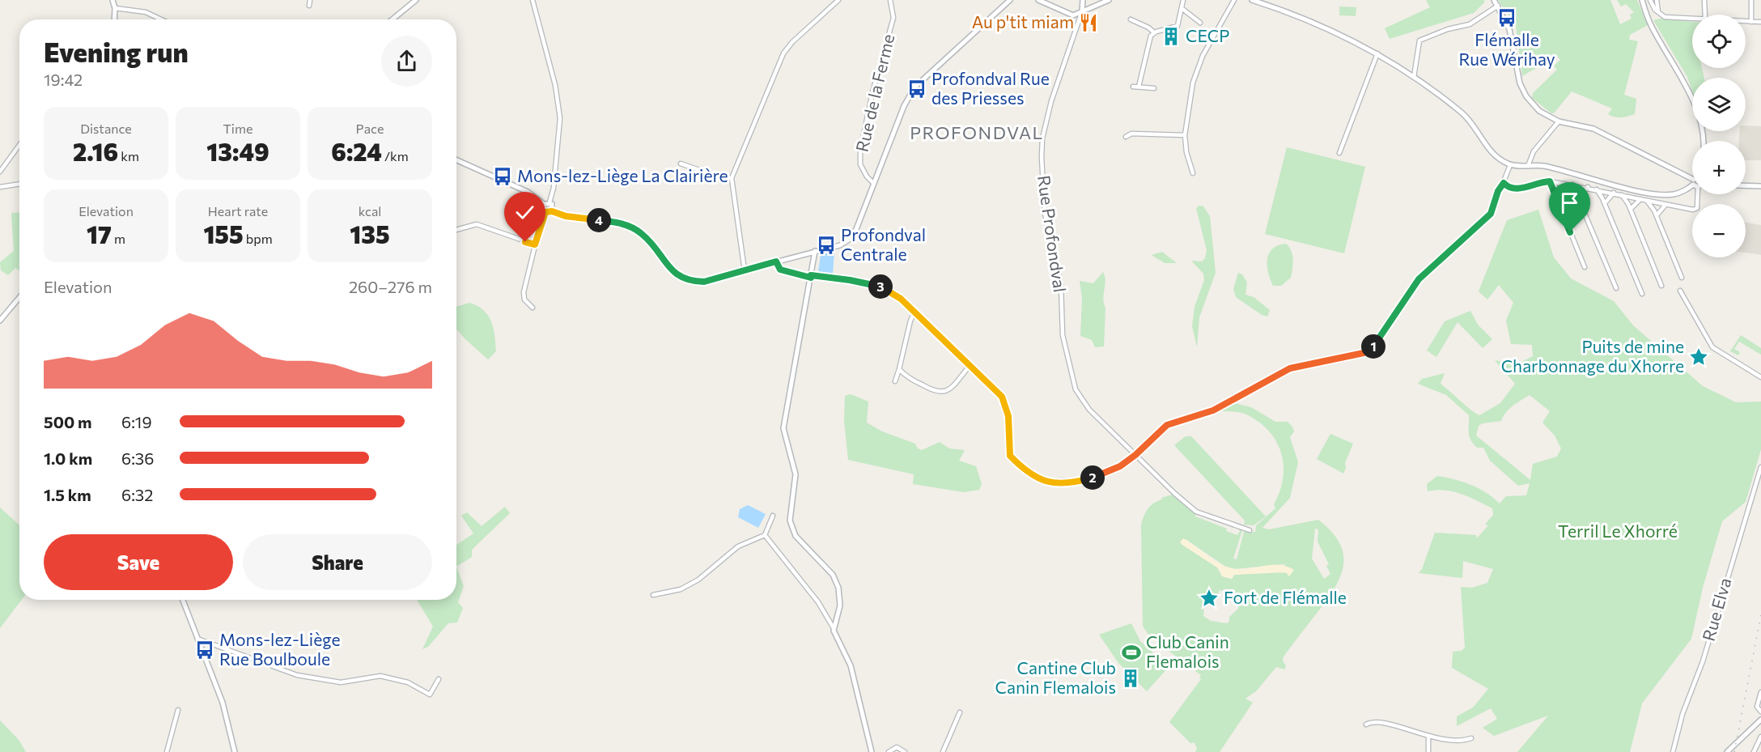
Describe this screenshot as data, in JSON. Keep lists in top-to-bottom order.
{
  "streets": {
    "street": ["Rue de la Ferme", "Rue Profondval", "Rue Elva"]
  },
  "districts": ["PROFONDVAL"],
  "parks": ["Terril Le Xhorré"],
  "places": {
    "bus stop": [
      "Flémalle Rue Wérihay",
      "Profondval Rue des Priesses",
      "Mons-lez-Liège La Clairière",
      "Profondval Centrale",
      "Mons-lez-Liège Rue Boulboule"
    ],
    "restaurant": ["Au p'tit miam"],
    "building": ["CECP", "Cantine Club Canin Flemalois"],
    "place": ["Puits de mine Charbonnage du Xhorre", "Fort de Flémalle"],
    "sports": ["Club Canin Flemalois"]
  },
  "page": {
    "map_buttons": ["+", "−"],
    "heading": ["Evening run", "19:42"],
    "stats": [
      ["Distance", "2.16 km"],
      ["Time", "13:49"],
      ["Pace", "6:24 /km"],
      ["Elevation", "17 m"],
      ["Heart rate", "155 bpm"],
      ["kcal", "135"]
    ],
    "pins": [
      "4",
      "3",
      "1",
      "2"
    ],
    "chart": ["Elevation", "260–276 m"],
    "list": [
      {
        "name": "500 m",
        "note": "6:19"
      },
      {
        "name": "1.0 km",
        "note": "6:36"
      },
      {
        "name": "1.5 km",
        "note": "6:32"
      }
    ],
    "buttons": ["Save", "Share"]
  }
}
